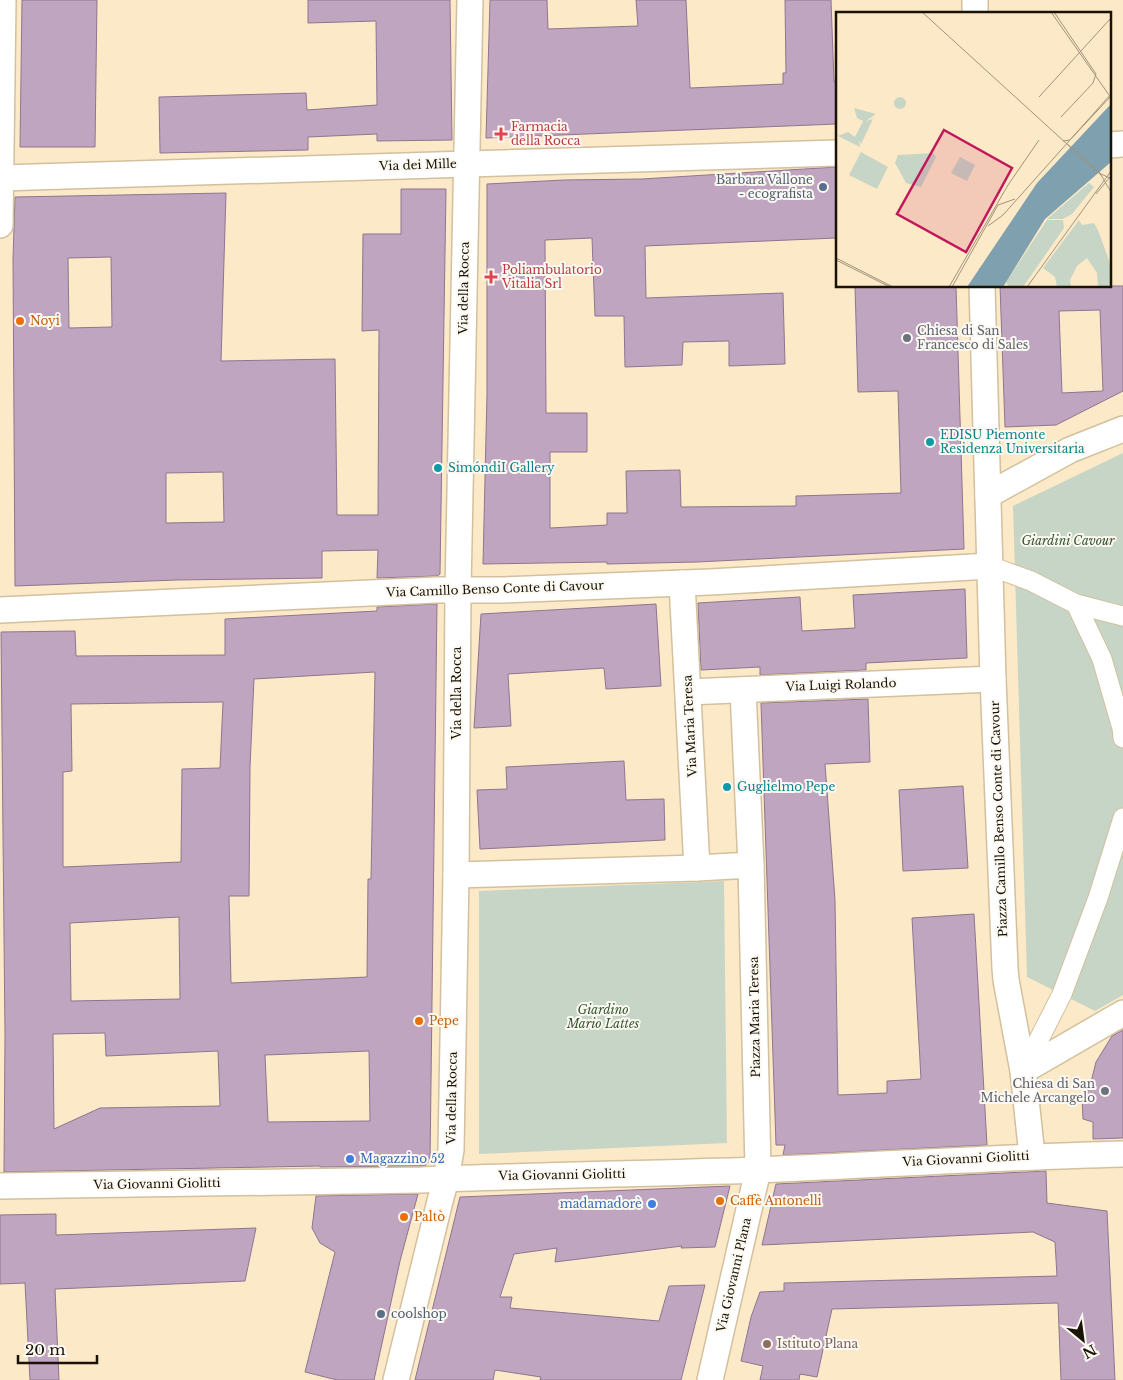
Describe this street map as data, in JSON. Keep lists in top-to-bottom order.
{
  "streets": {
    "street": [
      "Via dei Mille",
      "Via della Rocca",
      "Via Camillo Benso Conte di Cavour",
      "Via Luigi Rolando",
      "Via Maria Teresa",
      "Piazza Camillo Benso Conte di Cavour",
      "Piazza Maria Teresa",
      "Via Giovanni Giolitti",
      "Via Giovanni Plana"
    ]
  },
  "crossings": [
    ["Via dei Mille", "Via della Rocca"],
    ["Via della Rocca", "Via Camillo Benso Conte di Cavour"],
    ["Via della Rocca", "Via Giovanni Giolitti"],
    ["Via Camillo Benso Conte di Cavour", "Via Maria Teresa"],
    ["Via Camillo Benso Conte di Cavour", "Piazza Camillo Benso Conte di Cavour"],
    ["Via Luigi Rolando", "Via Maria Teresa"],
    ["Via Luigi Rolando", "Piazza Camillo Benso Conte di Cavour"],
    ["Via Luigi Rolando", "Piazza Maria Teresa"],
    ["Piazza Camillo Benso Conte di Cavour", "Via Giovanni Giolitti"],
    ["Piazza Maria Teresa", "Via Giovanni Giolitti"],
    ["Piazza Maria Teresa", "Via Giovanni Plana"],
    ["Via Giovanni Giolitti", "Via Giovanni Plana"]
  ],
  "parks": ["Giardini Cavour", "Giardino Mario Lattes"],
  "places": {
    "health": ["Farmacia della Rocca", "Poliambulatorio Vitalia Srl"],
    "other": [
      "Barbara Vallone - ecografista",
      "Noyi",
      "Chiesa di San Francesco di Sales",
      "EDISU Piemonte Residenza Universitaria",
      "SimóndiI Gallery",
      "Guglielmo Pepe",
      "Pepe",
      "Chiesa di San Michele Arcangelo",
      "Magazzino 52",
      "Caffè Antonelli",
      "madamadorè",
      "Paltò",
      "coolshop",
      "Istituto Plana"
    ]
  },
  "scale_bar": "20 m",
  "north": "bottom right"
}
